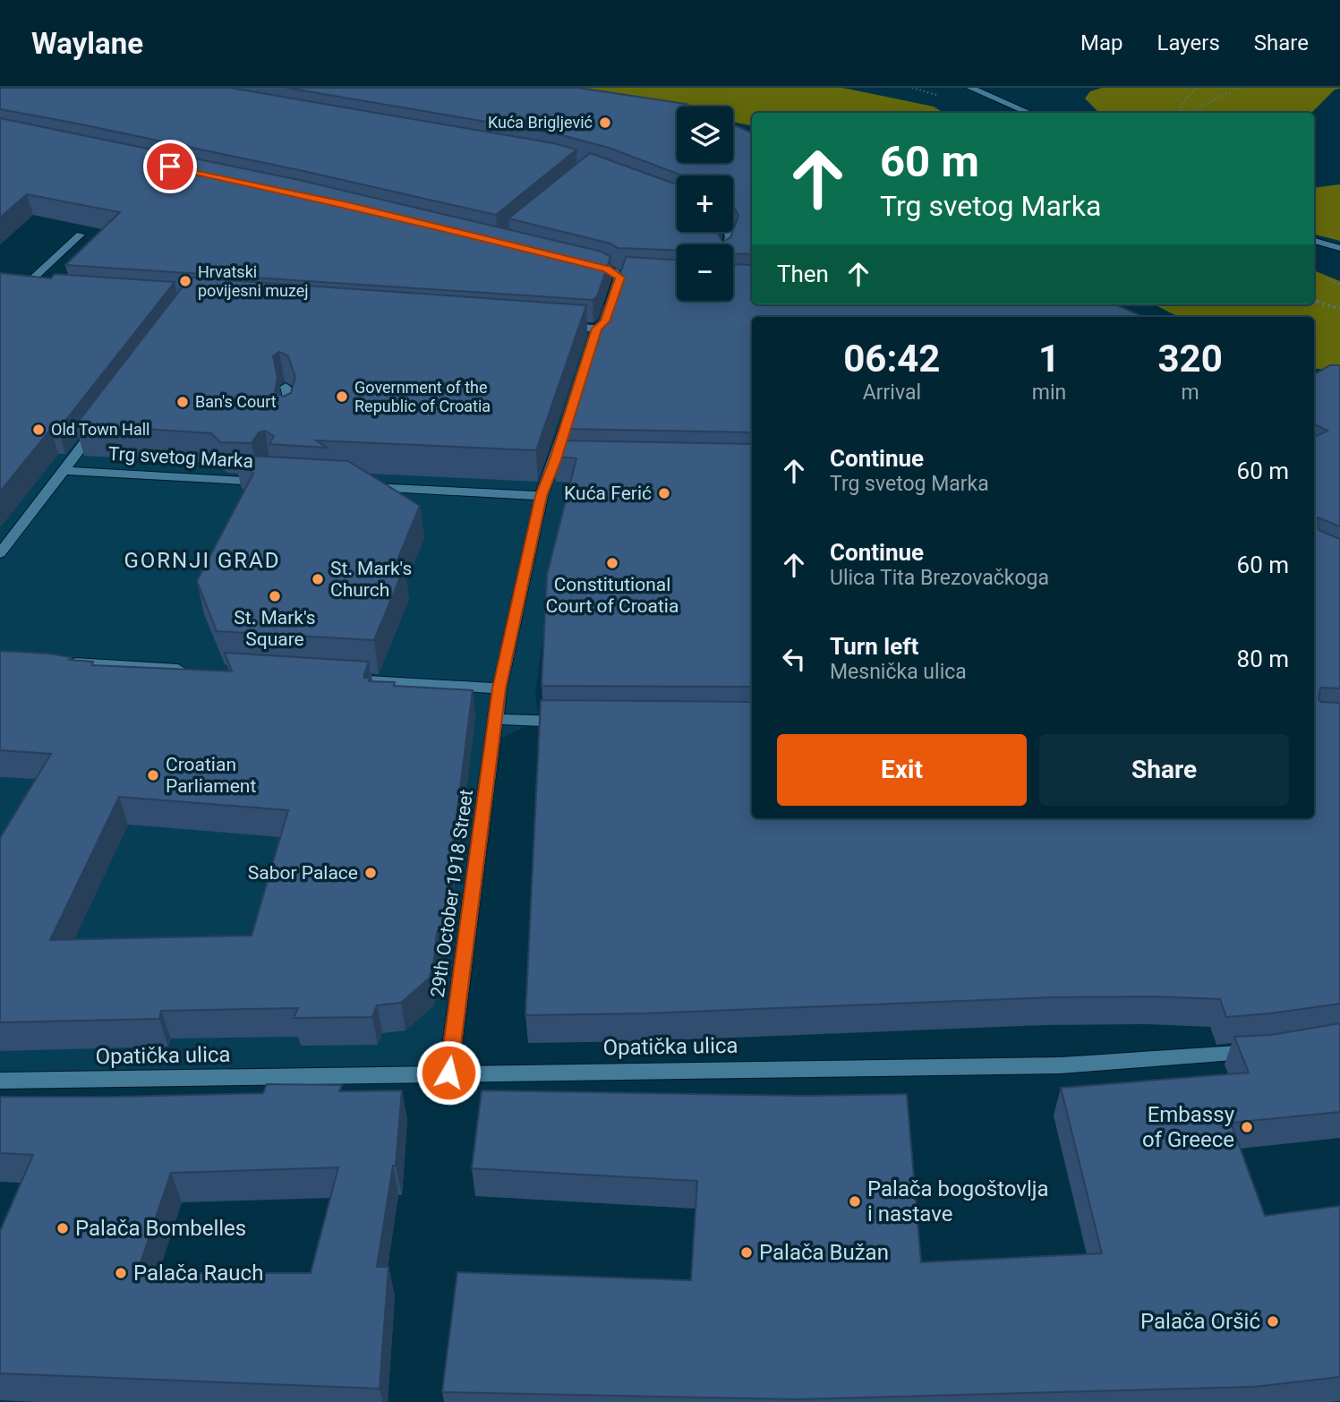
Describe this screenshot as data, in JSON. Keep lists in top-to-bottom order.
{
  "streets": {
    "street": ["Trg svetog Marka", "29th October 1918 Street", "Opatička ulica"]
  },
  "crossings": [
    ["29th October 1918 Street", "Opatička ulica"]
  ],
  "districts": ["GORNJI GRAD"],
  "places": [
    "Kuća Brigljević",
    "Hrvatski povijesni muzej",
    "Government of the Republic of Croatia",
    "Ban's Court",
    "Old Town Hall",
    "Kuća Ferić",
    "Constitutional Court of Croatia",
    "St. Mark's Church",
    "St. Mark's Square",
    "Croatian Parliament",
    "Sabor Palace",
    "Embassy of Greece",
    "Palača bogoštovlja i nastave",
    "Palača Bombelles",
    "Palača Bužan",
    "Palača Rauch",
    "Palača Oršić"
  ],
  "page": {
    "header": "Waylane",
    "nav": ["Map", "Layers", "Share"],
    "map_buttons": ["+", "−"],
    "turn": ["60 m", "Trg svetog Marka"],
    "then": "Then",
    "eta": [
      "06:42",
      "Arrival",
      "1",
      "min",
      "320",
      "m"
    ],
    "list": [
      {
        "name": "Continue",
        "note": "Trg svetog Marka",
        "value": "60 m"
      },
      {
        "name": "Continue",
        "note": "Ulica Tita Brezovačkoga",
        "value": "60 m"
      },
      {
        "name": "Turn left",
        "note": "Mesnička ulica",
        "value": "80 m"
      }
    ],
    "buttons": ["Exit", "Share"]
  }
}
